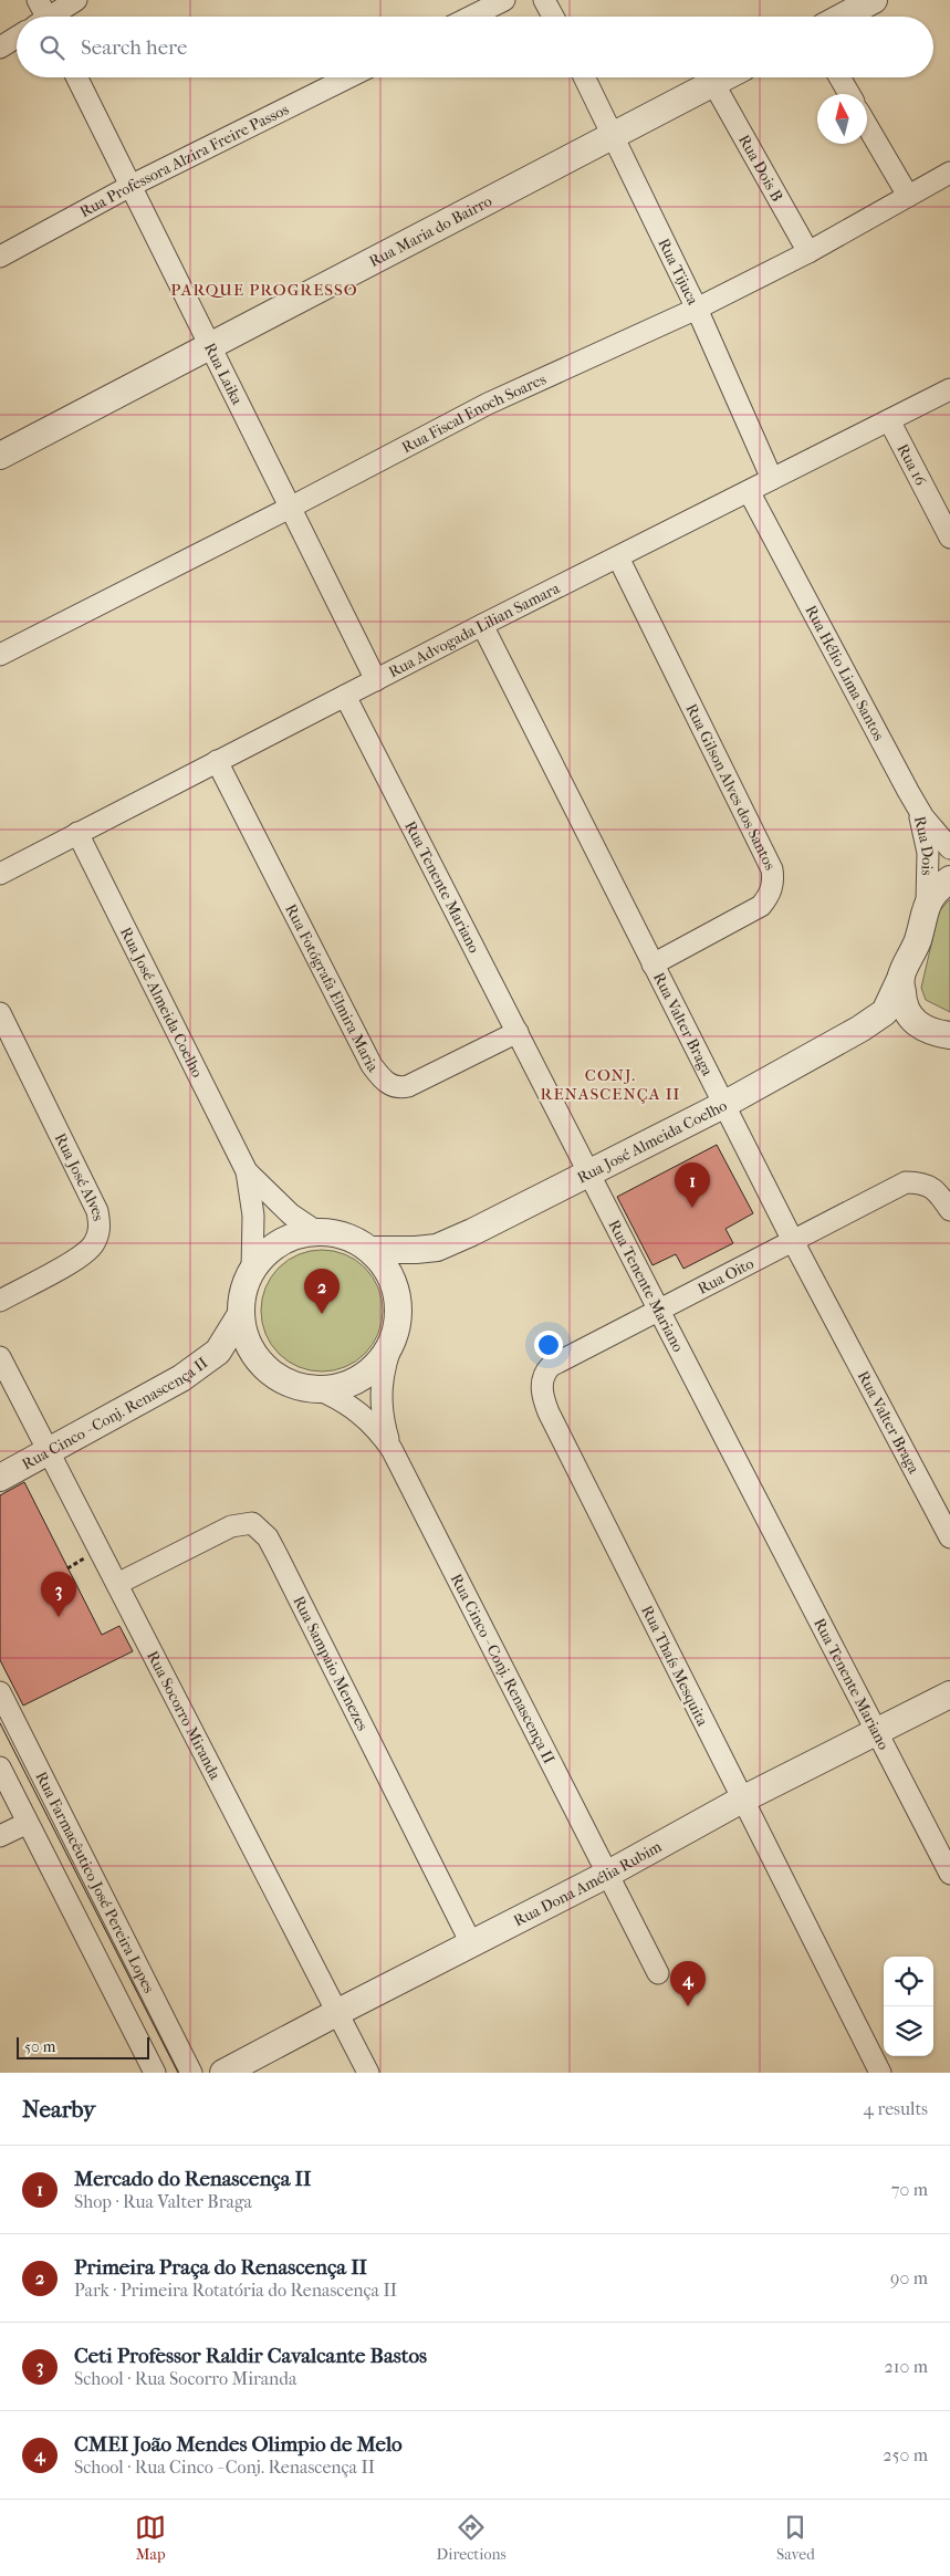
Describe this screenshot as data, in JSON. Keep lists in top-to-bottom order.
{
  "streets": {
    "street": [
      "Rua Professora Alzira Freire Passos",
      "Rua Dois B",
      "Rua Maria do Bairro",
      "Rua Tijuca",
      "Rua Laika",
      "Rua Fiscal Enoch Soares",
      "Rua 16",
      "Rua Advogada Lilian Samara",
      "Rua Hélio Lima Santos",
      "Rua Gilson Alves dos Santos",
      "Rua Dois",
      "Rua Tenente Mariano",
      "Rua Fotógrafa Elmira Maria",
      "Rua José Almeida Coelho",
      "Rua Valter Braga",
      "Rua José Alves",
      "Rua Oito",
      "Rua Cinco - Conj. Renascença II",
      "Rua Sampaio Menezes",
      "Rua Thaís Mesquita",
      "Rua Socorro Miranda",
      "Rua Farmacêutico José Pereira Lopes",
      "Rua Dona Amélia Rubim"
    ]
  },
  "crossings": [
    ["Rua Professora Alzira Freire Passos", "Rua Laika"],
    ["Rua Dois B", "Rua Maria do Bairro"],
    ["Rua Dois B", "Rua Fiscal Enoch Soares"],
    ["Rua Maria do Bairro", "Rua Tijuca"],
    ["Rua Maria do Bairro", "Rua Laika"],
    ["Rua Tijuca", "Rua Fiscal Enoch Soares"],
    ["Rua Tijuca", "Rua Advogada Lilian Samara"],
    ["Rua Laika", "Rua Fiscal Enoch Soares"],
    ["Rua Laika", "Rua Advogada Lilian Samara"],
    ["Rua 16", "Rua Advogada Lilian Samara"],
    ["Rua Advogada Lilian Samara", "Rua Hélio Lima Santos"],
    ["Rua Advogada Lilian Samara", "Rua Gilson Alves dos Santos"],
    ["Rua Advogada Lilian Samara", "Rua Tenente Mariano"],
    ["Rua Advogada Lilian Samara", "Rua Fotógrafa Elmira Maria"],
    ["Rua Advogada Lilian Samara", "Rua José Almeida Coelho"],
    ["Rua Advogada Lilian Samara", "Rua Valter Braga"],
    ["Rua Hélio Lima Santos", "Rua Dois"],
    ["Rua Gilson Alves dos Santos", "Rua Valter Braga"],
    ["Rua Dois", "Rua José Almeida Coelho"],
    ["Rua Tenente Mariano", "Rua Fotógrafa Elmira Maria"],
    ["Rua Tenente Mariano", "Rua José Almeida Coelho"],
    ["Rua Tenente Mariano", "Rua Oito"],
    ["Rua Tenente Mariano", "Rua Thaís Mesquita"],
    ["Rua Tenente Mariano", "Rua Dona Amélia Rubim"],
    ["Rua José Almeida Coelho", "Rua Valter Braga"],
    ["Rua José Almeida Coelho", "Rua Cinco - Conj. Renascença II"],
    ["Rua Valter Braga", "Rua Oito"],
    ["Rua Oito", "Rua Thaís Mesquita"],
    ["Rua Cinco - Conj. Renascença II", "Rua Socorro Miranda"],
    ["Rua Cinco - Conj. Renascença II", "Rua Dona Amélia Rubim"],
    ["Rua Sampaio Menezes", "Rua Socorro Miranda"],
    ["Rua Sampaio Menezes", "Rua Dona Amélia Rubim"],
    ["Rua Thaís Mesquita", "Rua Dona Amélia Rubim"],
    ["Rua Socorro Miranda", "Rua Dona Amélia Rubim"]
  ],
  "districts": ["PARQUE PROGRESSO", "CONJ. RENASCENÇA II"],
  "scale_bar": "50 m",
  "north": "top",
  "page": {
    "search": "Search here",
    "pins": [
      "1",
      "2",
      "3",
      "4"
    ],
    "scale": "50 m",
    "heading": ["Nearby", "4 results"],
    "list": [
      {
        "mark": "1",
        "name": "Mercado do Renascença II",
        "note": "Shop · Rua Valter Braga",
        "value": "70 m"
      },
      {
        "mark": "2",
        "name": "Primeira Praça do Renascença II",
        "note": "Park · Primeira Rotatória do Renascença II",
        "value": "90 m"
      },
      {
        "mark": "3",
        "name": "Ceti Professor Raldir Cavalcante Bastos",
        "note": "School · Rua Socorro Miranda",
        "value": "210 m"
      },
      {
        "mark": "4",
        "name": "CMEI João Mendes Olimpio de Melo",
        "note": "School · Rua Cinco - Conj. Renascença II",
        "value": "250 m"
      }
    ],
    "nav": ["Map", "Directions", "Saved"]
  }
}
